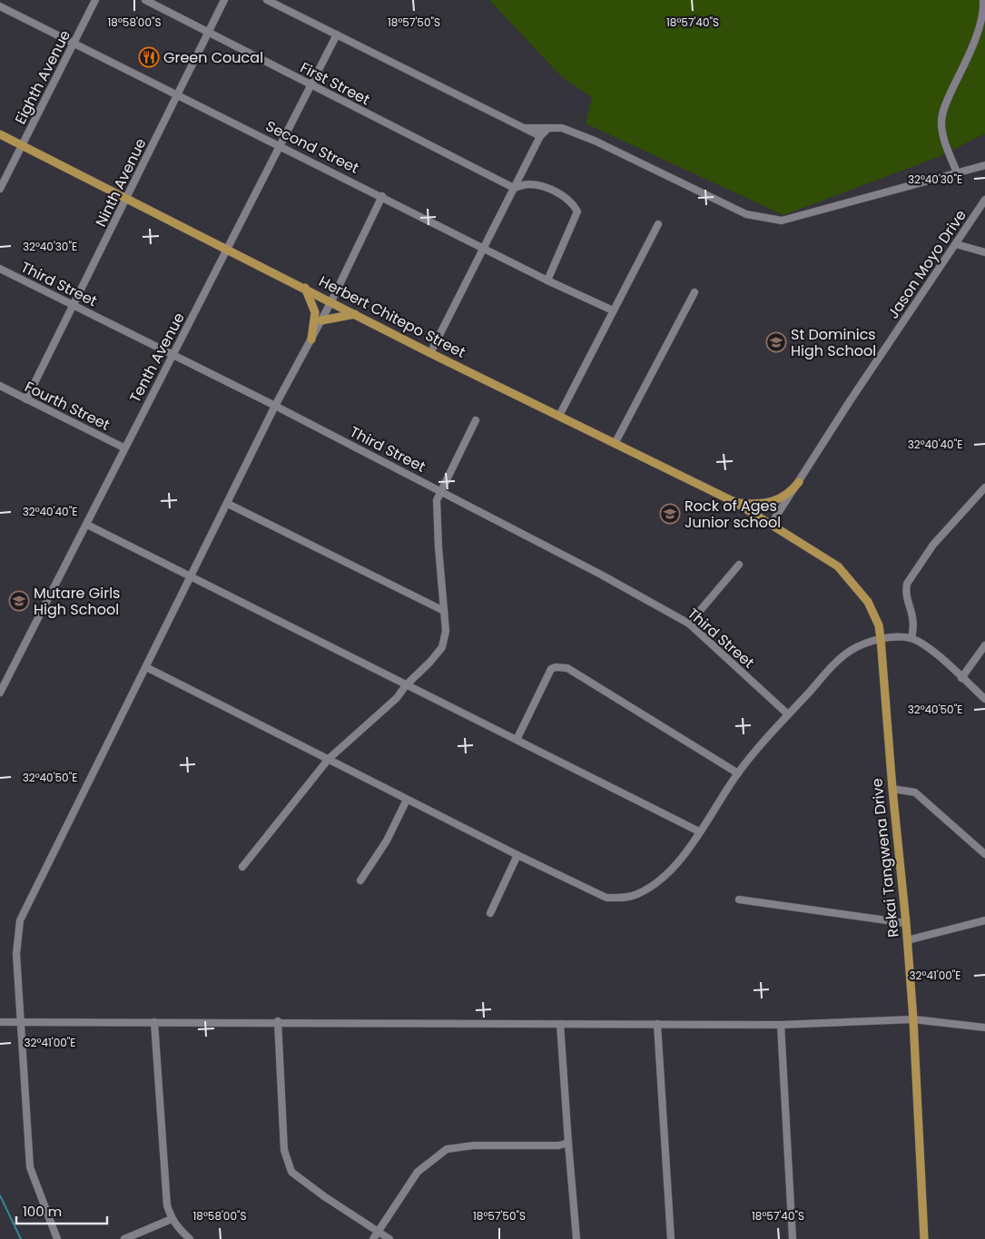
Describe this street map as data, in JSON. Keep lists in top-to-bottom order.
{
  "streets": {
    "main road": ["Herbert Chitepo Street", "Rekai Tangwena Drive"],
    "street": [
      "Eighth Avenue",
      "First Street",
      "Second Street",
      "Ninth Avenue",
      "Jason Moyo Drive",
      "Third Street",
      "Tenth Avenue",
      "Fourth Street"
    ]
  },
  "crossings": [
    ["Eighth Avenue", "Second Street"],
    ["Eighth Avenue", "Herbert Chitepo Street"],
    ["First Street", "Ninth Avenue"],
    ["First Street", "Tenth Avenue"],
    ["Second Street", "Ninth Avenue"],
    ["Second Street", "Tenth Avenue"],
    ["Ninth Avenue", "Third Street"],
    ["Ninth Avenue", "Herbert Chitepo Street"],
    ["Ninth Avenue", "Fourth Street"],
    ["Jason Moyo Drive", "Herbert Chitepo Street"],
    ["Jason Moyo Drive", "Rekai Tangwena Drive"],
    ["Third Street", "Tenth Avenue"],
    ["Herbert Chitepo Street", "Tenth Avenue"],
    ["Herbert Chitepo Street", "Rekai Tangwena Drive"],
    ["Tenth Avenue", "Fourth Street"]
  ],
  "places": {
    "restaurant": ["Green Coucal"],
    "school or university": ["St Dominics High School", "Rock of Ages Junior school", "Mutare Girls High School"]
  },
  "scale_bar": "100 m",
  "coordinates": [
    "18°58'00\"S",
    "18°57'50\"S",
    "18°57'40\"S",
    "32°40'30\"E",
    "32°40'40\"E",
    "32°40'50\"E",
    "32°41'00\"E"
  ]
}
